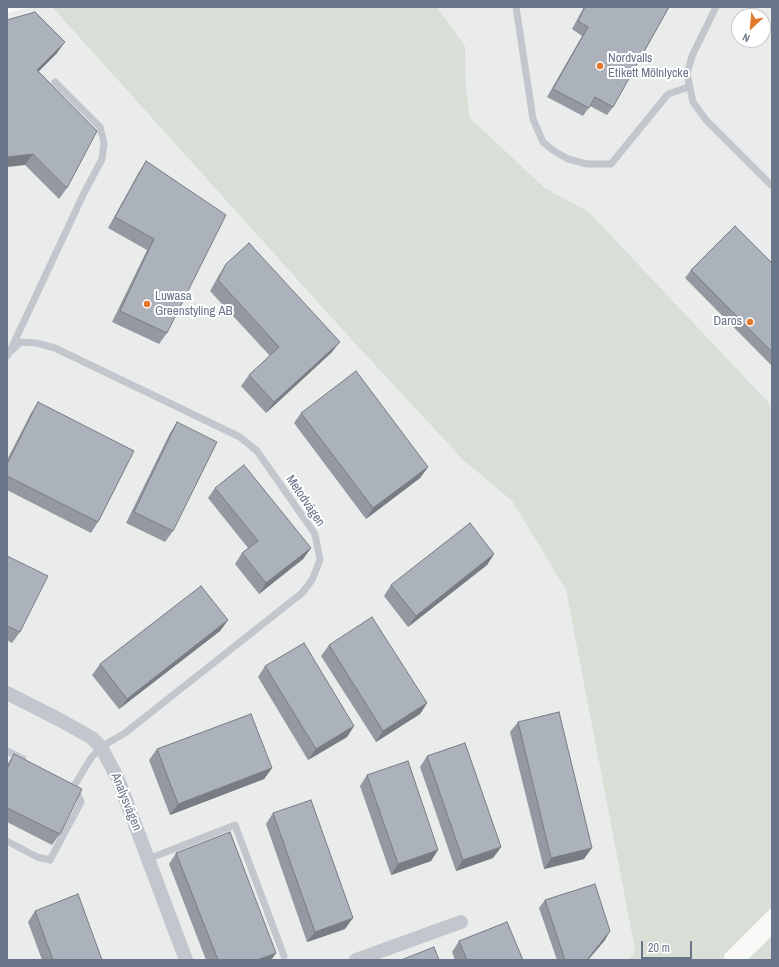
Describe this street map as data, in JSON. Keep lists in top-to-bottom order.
{
  "streets": {
    "street": ["Analysvägen"],
    "lane": ["Metodvägen"]
  },
  "crossings": [
    ["Metodvägen", "Analysvägen"]
  ],
  "places": ["Nordvalls Etikett Mölnlycke", "Luwasa Greenstyling AB", "Daros"],
  "scale_bar": "20 m",
  "north": "bottom left"
}
